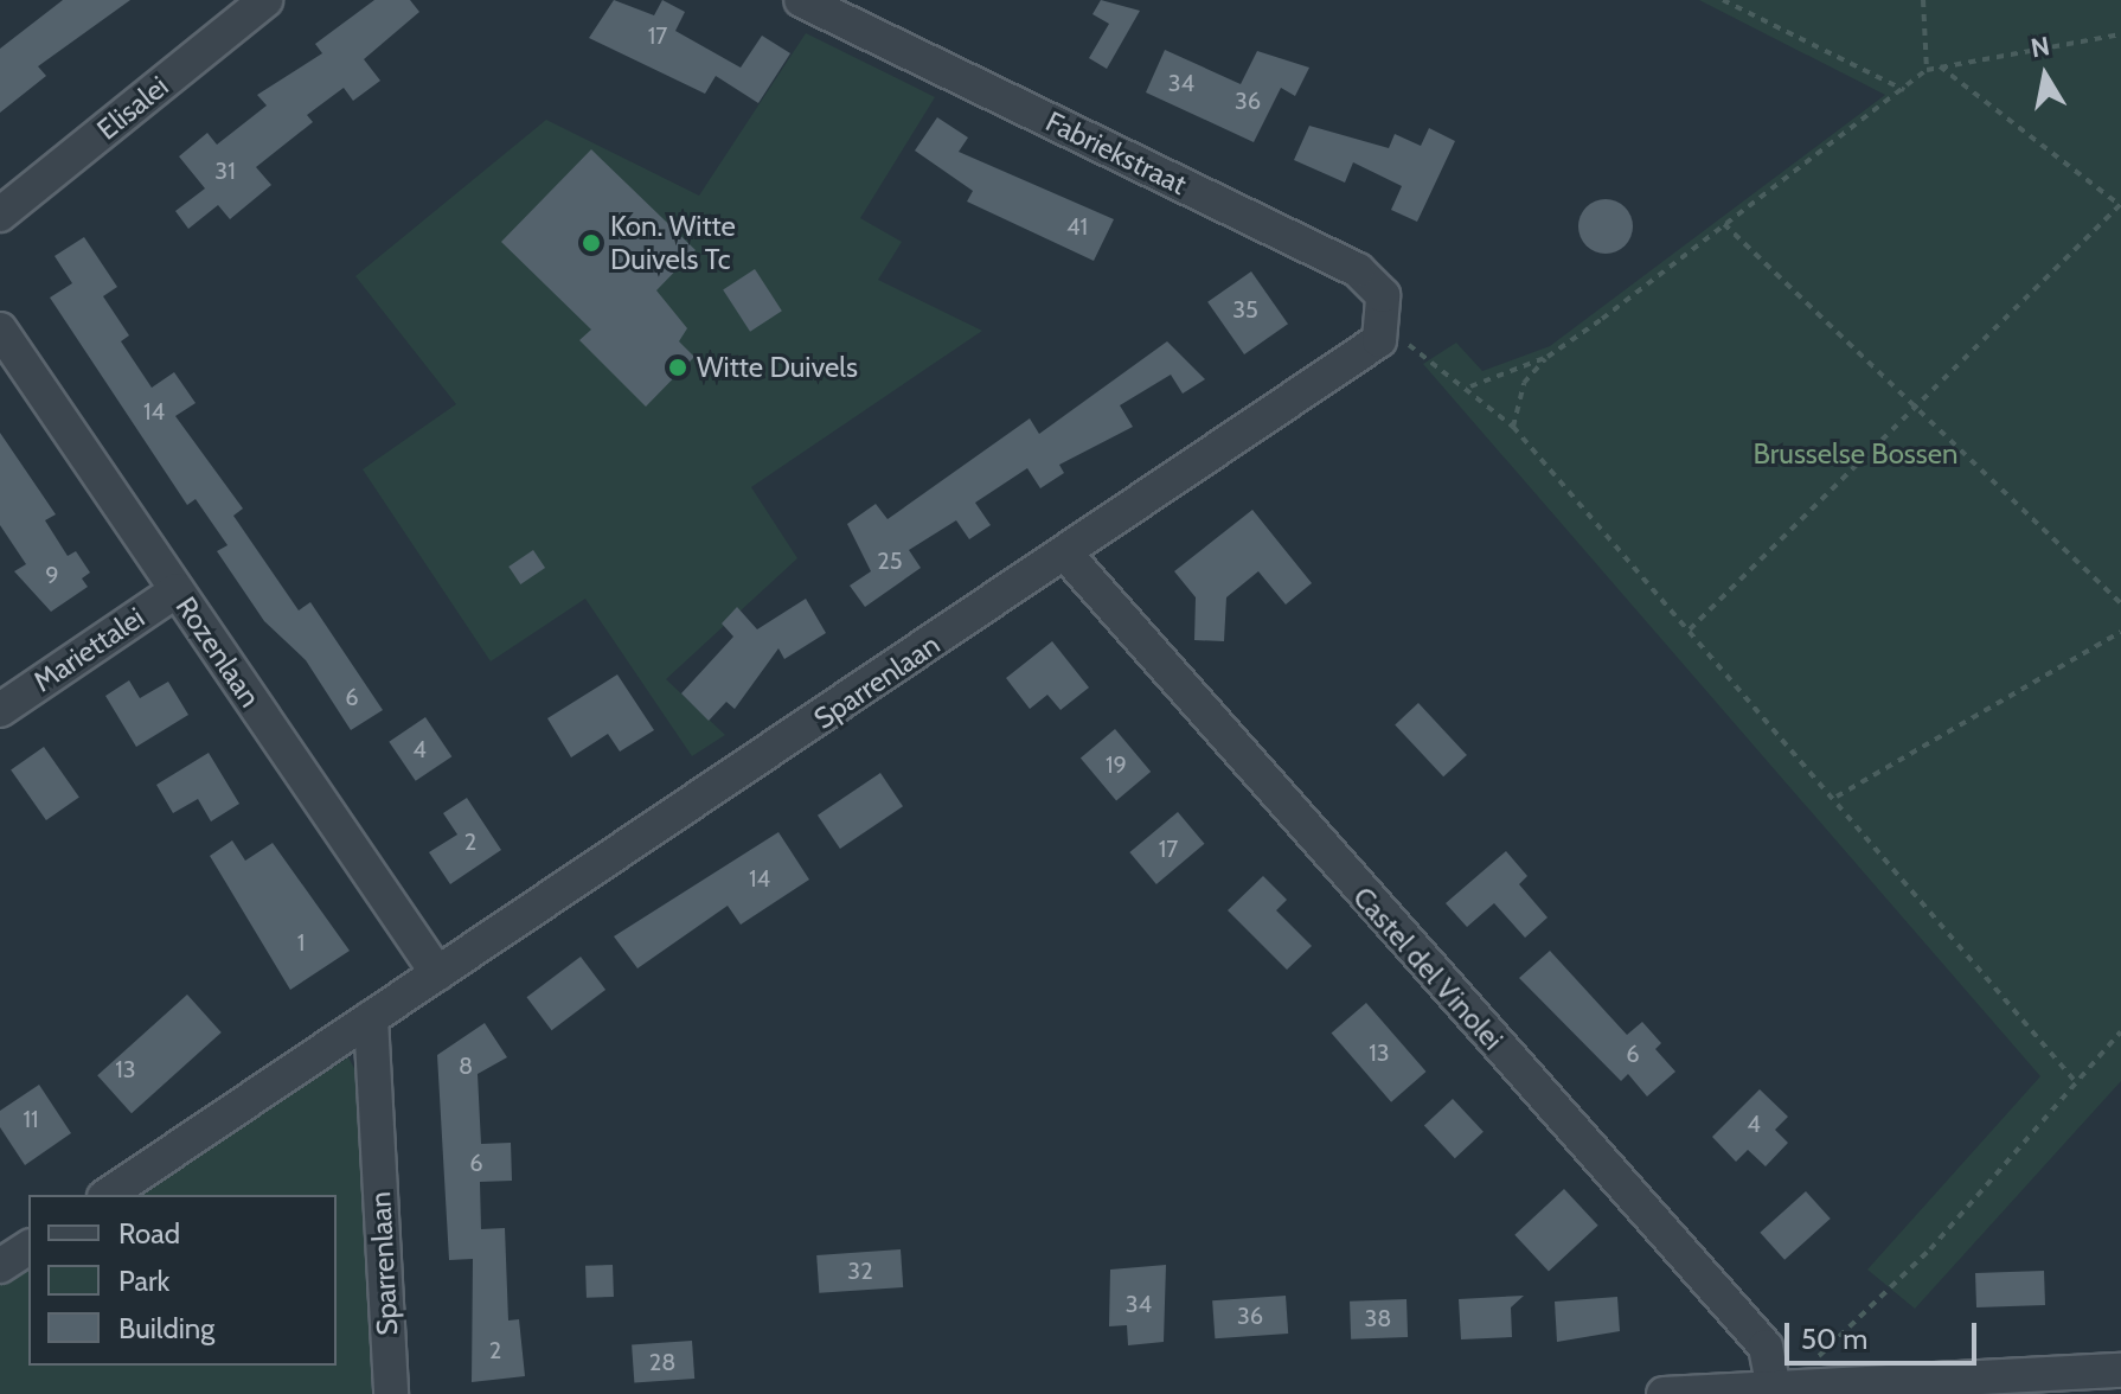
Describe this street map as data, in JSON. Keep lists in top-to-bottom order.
{
  "streets": {
    "street": [
      "Elisalei",
      "Fabriekstraat",
      "Mariettalei",
      "Rozenlaan",
      "Sparrenlaan",
      "Castel del Vinolei"
    ]
  },
  "crossings": [
    ["Fabriekstraat", "Sparrenlaan"],
    ["Mariettalei", "Rozenlaan"],
    ["Rozenlaan", "Sparrenlaan"],
    ["Sparrenlaan", "Castel del Vinolei"]
  ],
  "parks": ["Brusselse Bossen"],
  "places": ["Kon. Witte Duivels Tc", "Witte Duivels"],
  "house_numbers": [
    "17",
    "34",
    "36",
    "31",
    "41",
    "35",
    "14",
    "25",
    "9",
    "6",
    "4",
    "19",
    "2",
    "17",
    "14",
    "1",
    "13",
    "6",
    "8",
    "13",
    "11",
    "4",
    "6",
    "32",
    "34",
    "36",
    "38",
    "2",
    "28"
  ],
  "legend": ["Road", "Park", "Building"],
  "scale_bar": "50 m",
  "north": "top"
}
